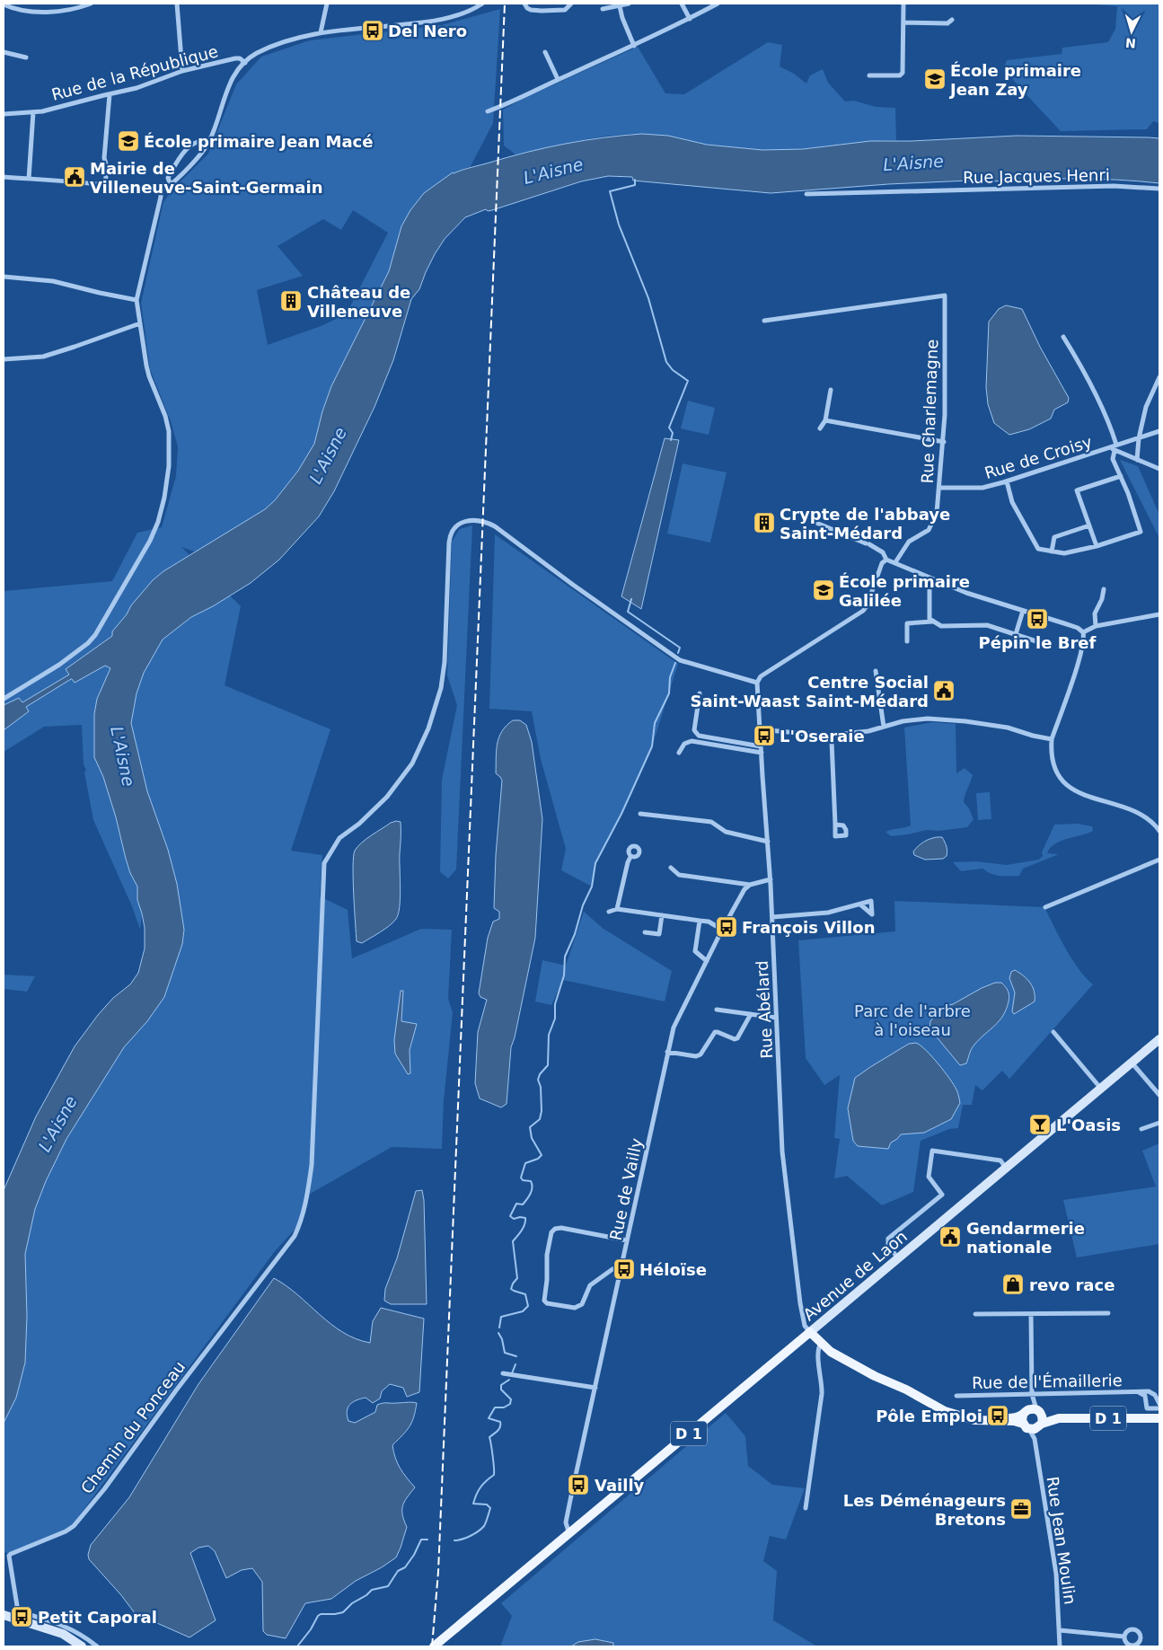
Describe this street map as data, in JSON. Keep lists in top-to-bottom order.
{
  "streets": {
    "main road": ["Avenue de Laon", "D 1"],
    "street": [
      "Rue de la République",
      "Rue Jacques Henri",
      "Rue Charlemagne",
      "Rue de Croisy",
      "Rue Abélard",
      "Rue de Vailly",
      "Rue de l'Émaillerie",
      "Chemin du Ponceau",
      "Rue Jean Moulin"
    ]
  },
  "crossings": [
    ["Rue Charlemagne", "Rue de Croisy"],
    ["Rue Abélard", "Avenue de Laon"],
    ["Rue Abélard", "D 1"],
    ["Rue Abélard", "Chemin du Ponceau"],
    ["Rue de Vailly", "Avenue de Laon"],
    ["Rue de Vailly", "D 1"],
    ["Avenue de Laon", "D 1"],
    ["Rue de l'Émaillerie", "D 1"],
    ["D 1", "Rue Jean Moulin"]
  ],
  "water": ["L'Aisne"],
  "parks": ["Parc de l'arbre à l'oiseau"],
  "places": {
    "bus stop": [
      "Del Nero",
      "Pépin le Bref",
      "L'Oseraie",
      "François Villon",
      "Héloïse",
      "Pôle Emploi",
      "Vailly",
      "Petit Caporal"
    ],
    "school or university": ["École primaire Jean Zay", "École primaire Jean Macé", "École primaire Galilée"],
    "public building": ["Mairie de Villeneuve-Saint-Germain", "Centre Social Saint-Waast Saint-Médard", "Gendarmerie nationale"],
    "building": ["Château de Villeneuve", "Crypte de l'abbaye Saint-Médard"],
    "bar": ["L'Oasis"],
    "shop": ["revo race"],
    "office": ["Les Déménageurs Bretons"]
  },
  "north": "bottom"
}
